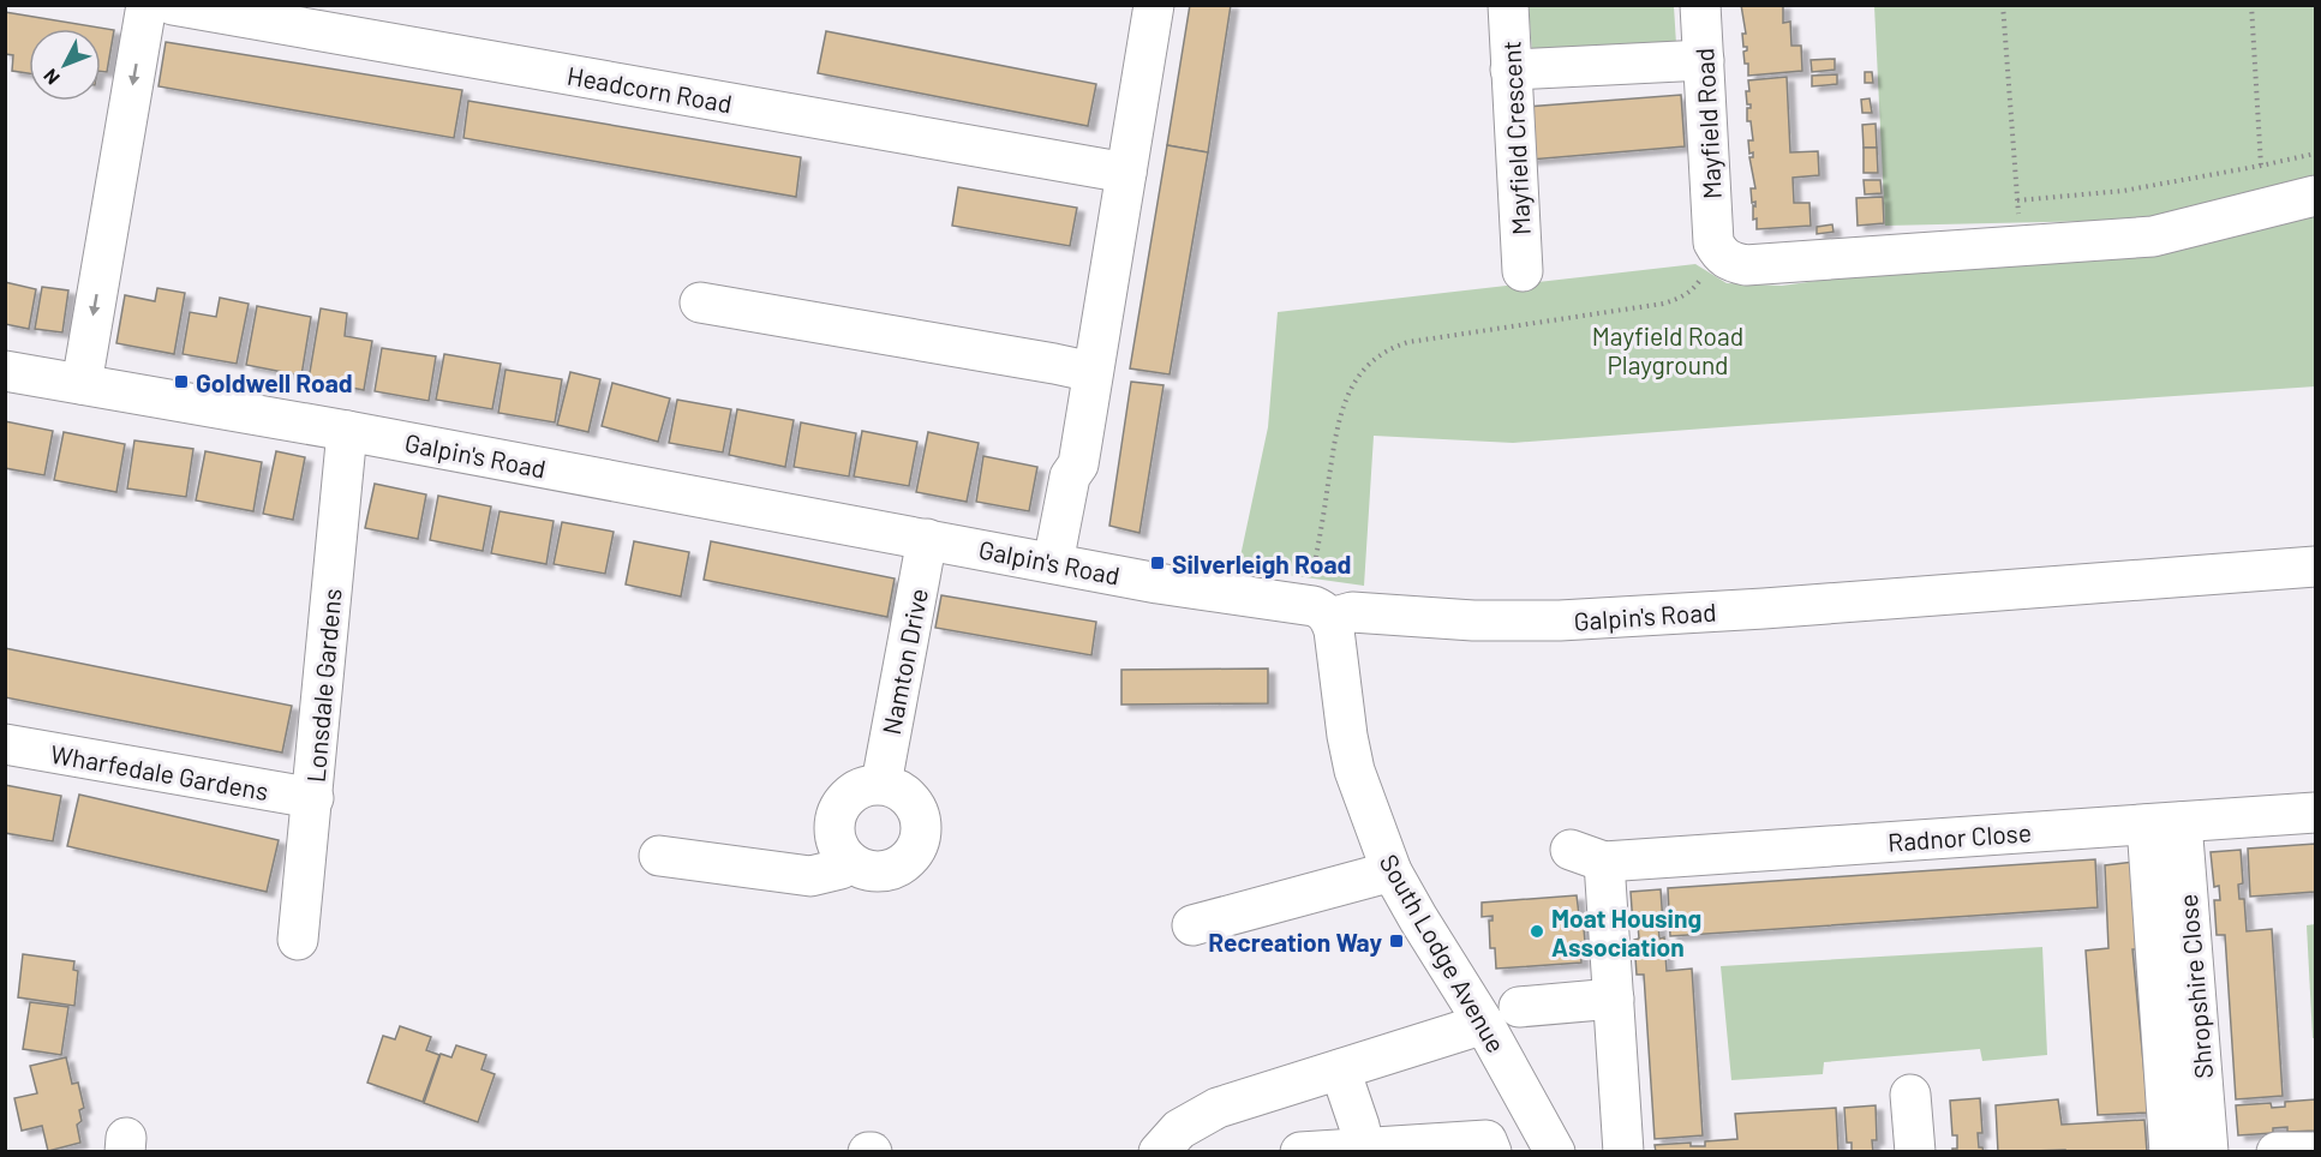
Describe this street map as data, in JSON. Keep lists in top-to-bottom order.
{
  "streets": {
    "street": [
      "Headcorn Road",
      "Mayfield Road",
      "Mayfield Crescent",
      "Galpin's Road",
      "Namton Drive",
      "Lonsdale Gardens",
      "Wharfedale Gardens",
      "Radnor Close",
      "South Lodge Avenue",
      "Shropshire Close"
    ]
  },
  "crossings": [
    ["Galpin's Road", "Namton Drive"],
    ["Galpin's Road", "Lonsdale Gardens"],
    ["Galpin's Road", "South Lodge Avenue"],
    ["Lonsdale Gardens", "Wharfedale Gardens"],
    ["Radnor Close", "Shropshire Close"]
  ],
  "parks": ["Mayfield Road Playground"],
  "places": {
    "transit": ["Goldwell Road", "Silverleigh Road", "Recreation Way"],
    "other": ["Moat Housing Association"]
  },
  "north": "bottom left"
}
